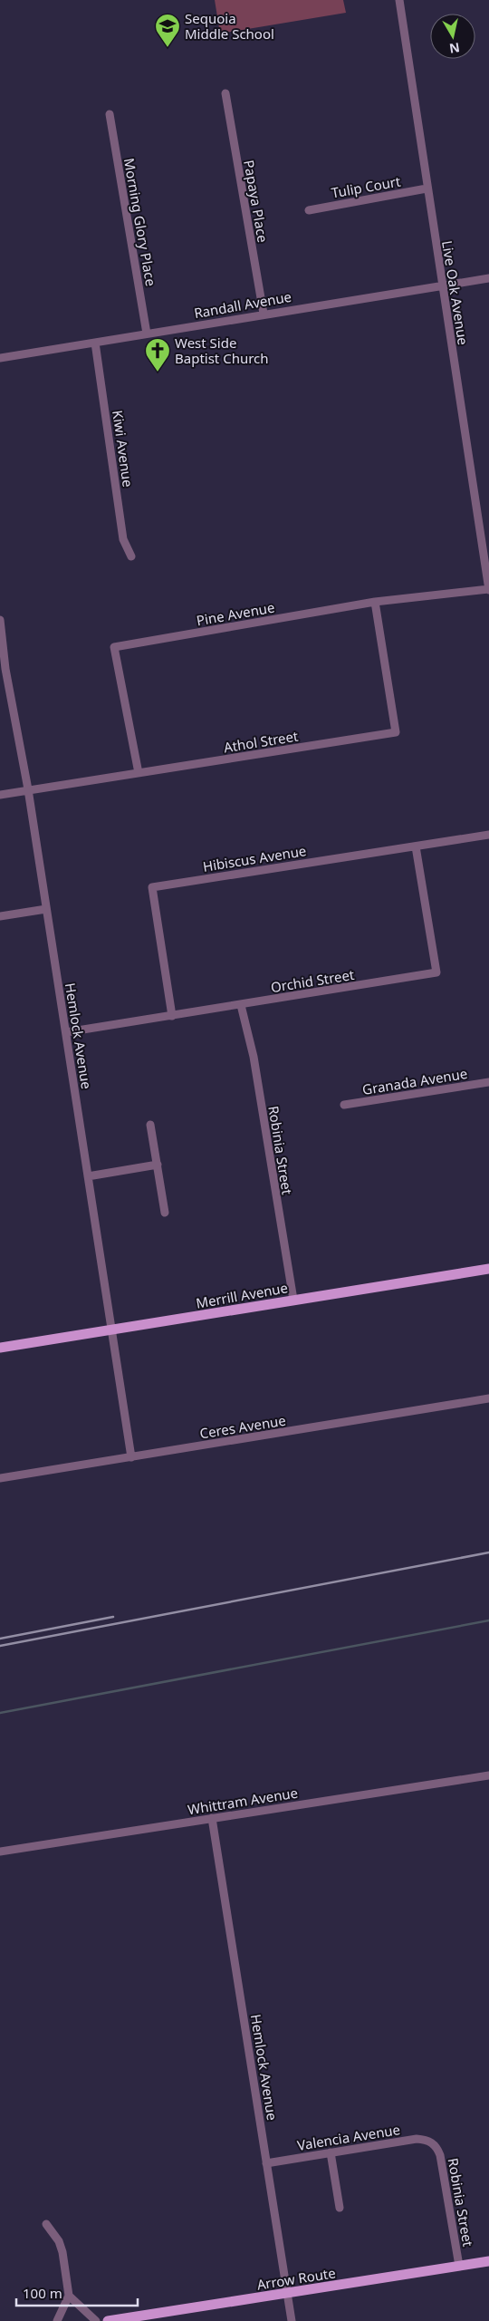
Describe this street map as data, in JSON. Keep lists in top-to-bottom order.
{
  "streets": {
    "main road": ["Merrill Avenue", "Arrow Route"],
    "street": [
      "Tulip Court",
      "Papaya Place",
      "Morning Glory Place",
      "Live Oak Avenue",
      "Randall Avenue",
      "Kiwi Avenue",
      "Pine Avenue",
      "Athol Street",
      "Hibiscus Avenue",
      "Orchid Street",
      "Hemlock Avenue",
      "Granada Avenue",
      "Robinia Street",
      "Ceres Avenue",
      "Whittram Avenue",
      "Valencia Avenue"
    ]
  },
  "crossings": [
    ["Tulip Court", "Live Oak Avenue"],
    ["Papaya Place", "Randall Avenue"],
    ["Morning Glory Place", "Randall Avenue"],
    ["Live Oak Avenue", "Randall Avenue"],
    ["Live Oak Avenue", "Pine Avenue"],
    ["Randall Avenue", "Kiwi Avenue"],
    ["Pine Avenue", "Athol Street"],
    ["Athol Street", "Hemlock Avenue"],
    ["Hibiscus Avenue", "Orchid Street"],
    ["Orchid Street", "Hemlock Avenue"],
    ["Orchid Street", "Robinia Street"],
    ["Hemlock Avenue", "Merrill Avenue"],
    ["Hemlock Avenue", "Ceres Avenue"],
    ["Hemlock Avenue", "Whittram Avenue"],
    ["Hemlock Avenue", "Valencia Avenue"],
    ["Hemlock Avenue", "Arrow Route"],
    ["Robinia Street", "Merrill Avenue"],
    ["Robinia Street", "Valencia Avenue"],
    ["Robinia Street", "Arrow Route"]
  ],
  "places": {
    "school or university": ["Sequoia Middle School"],
    "church": ["West Side Baptist Church"]
  },
  "scale_bar": "100 m",
  "north": "bottom"
}
